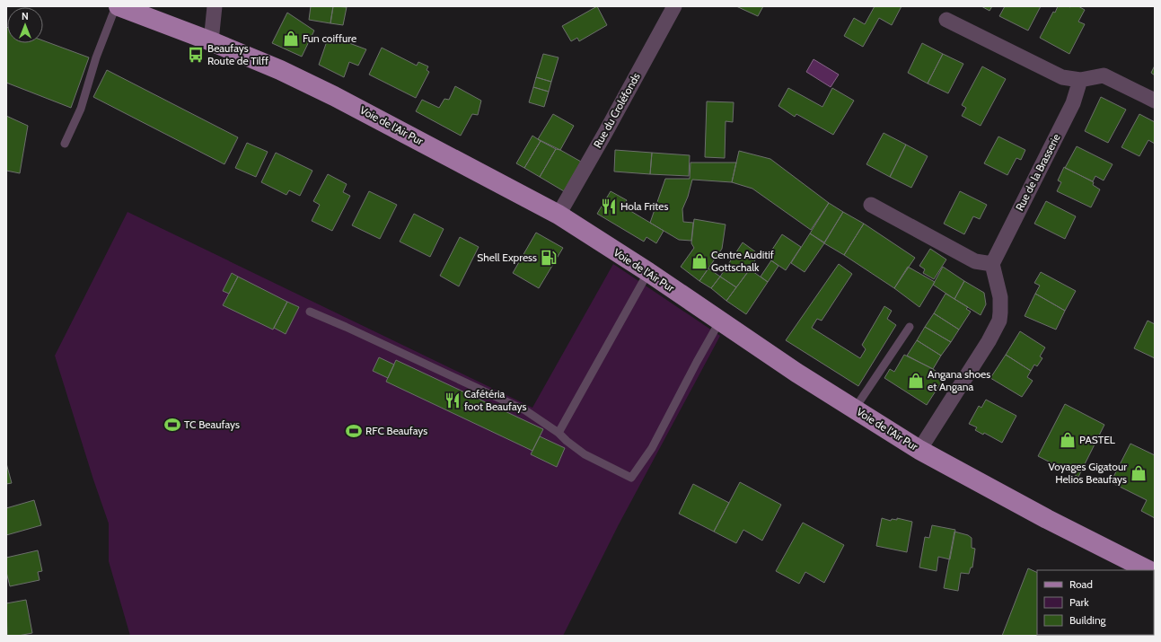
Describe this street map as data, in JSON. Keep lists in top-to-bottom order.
{
  "streets": {
    "main road": ["Voie de l'Air Pur"],
    "street": ["Rue du Croléfonds", "Rue de la Brasserie"]
  },
  "crossings": [
    ["Rue du Croléfonds", "Voie de l'Air Pur"]
  ],
  "places": {
    "shop": [
      "Fun coiffure",
      "Centre Auditif Gottschalk",
      "Angana shoes et Angana",
      "PASTEL",
      "Voyages Gigatour Helios Beaufays"
    ],
    "bus stop": ["Beaufays Route de Tilff"],
    "restaurant": ["Hola Frites", "Cafétéria foot Beaufays"],
    "fuel station": ["Shell Express"],
    "sports": ["TC Beaufays", "RFC Beaufays"]
  },
  "legend": ["Road", "Park", "Building"],
  "north": "top"
}
